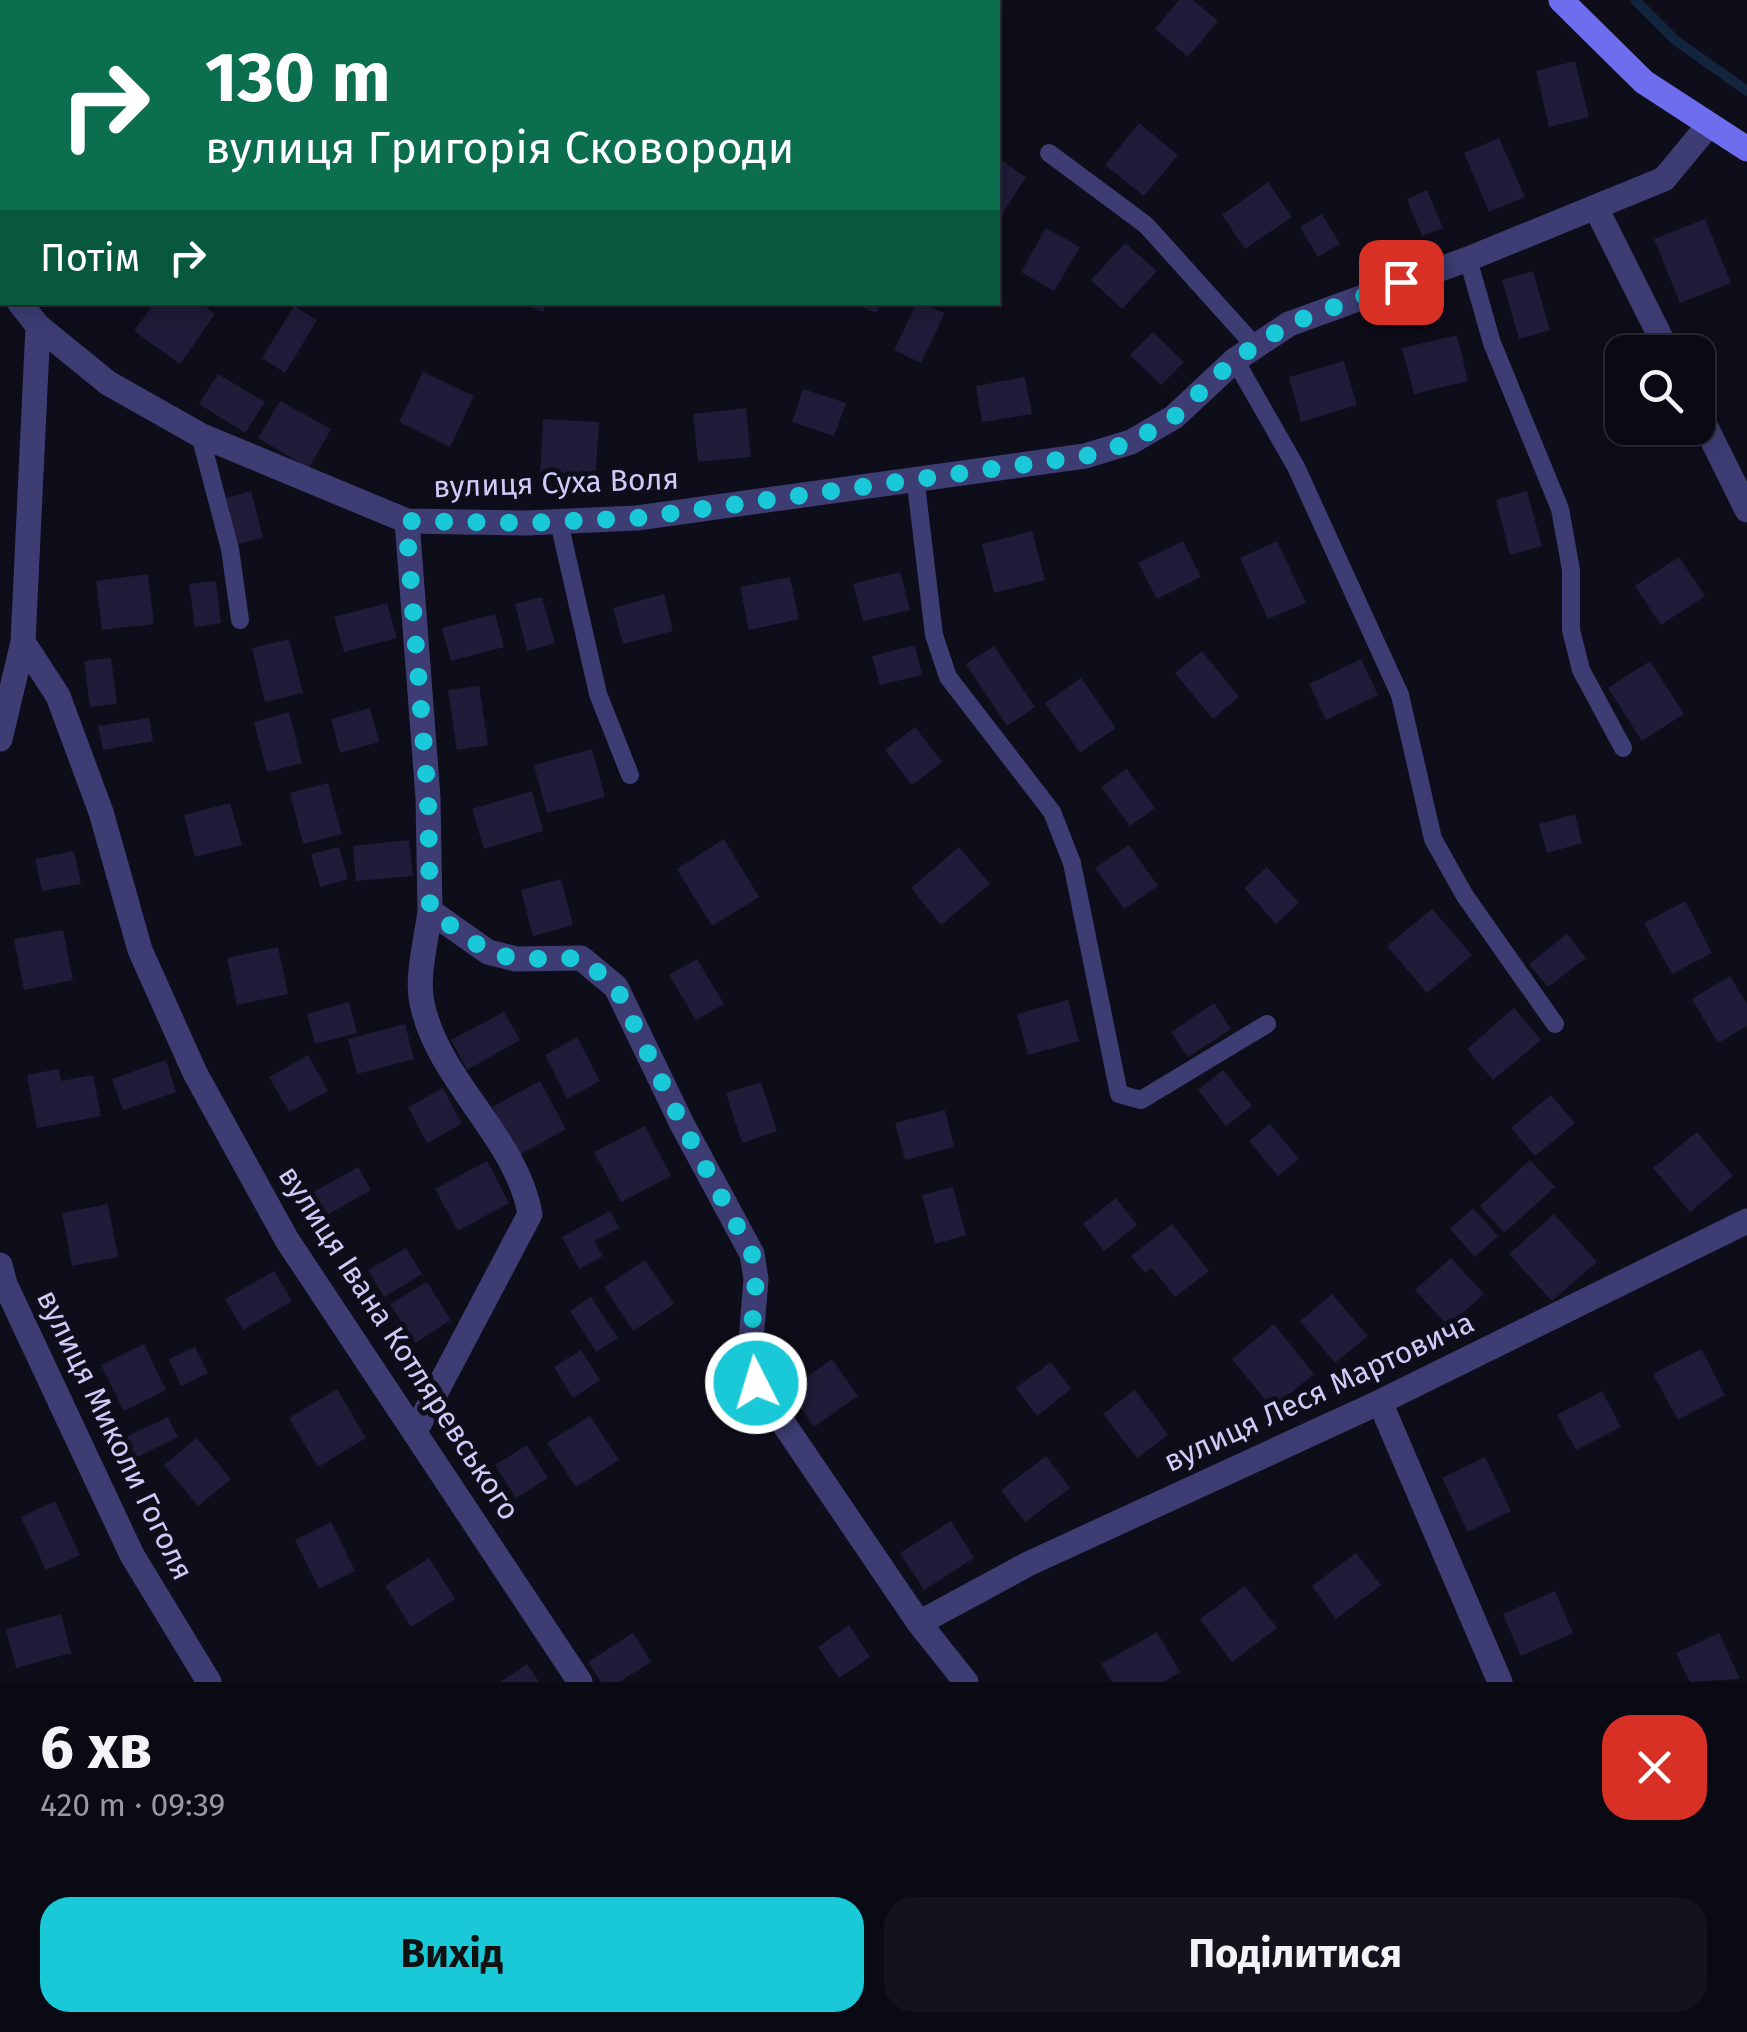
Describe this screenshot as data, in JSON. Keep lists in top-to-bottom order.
{
  "streets": {
    "street": [
      "вулиця Суха Воля",
      "вулиця Івана Котляревського",
      "вулиця Леся Мартовича",
      "вулиця Миколи Гоголя"
    ]
  },
  "page": {
    "turn": ["130 m", "вулиця Григорія Сковороди"],
    "then": "Потім",
    "heading": ["6 хв", "420 m · 09:39"],
    "buttons": ["Вихід", "Поділитися"]
  }
}
